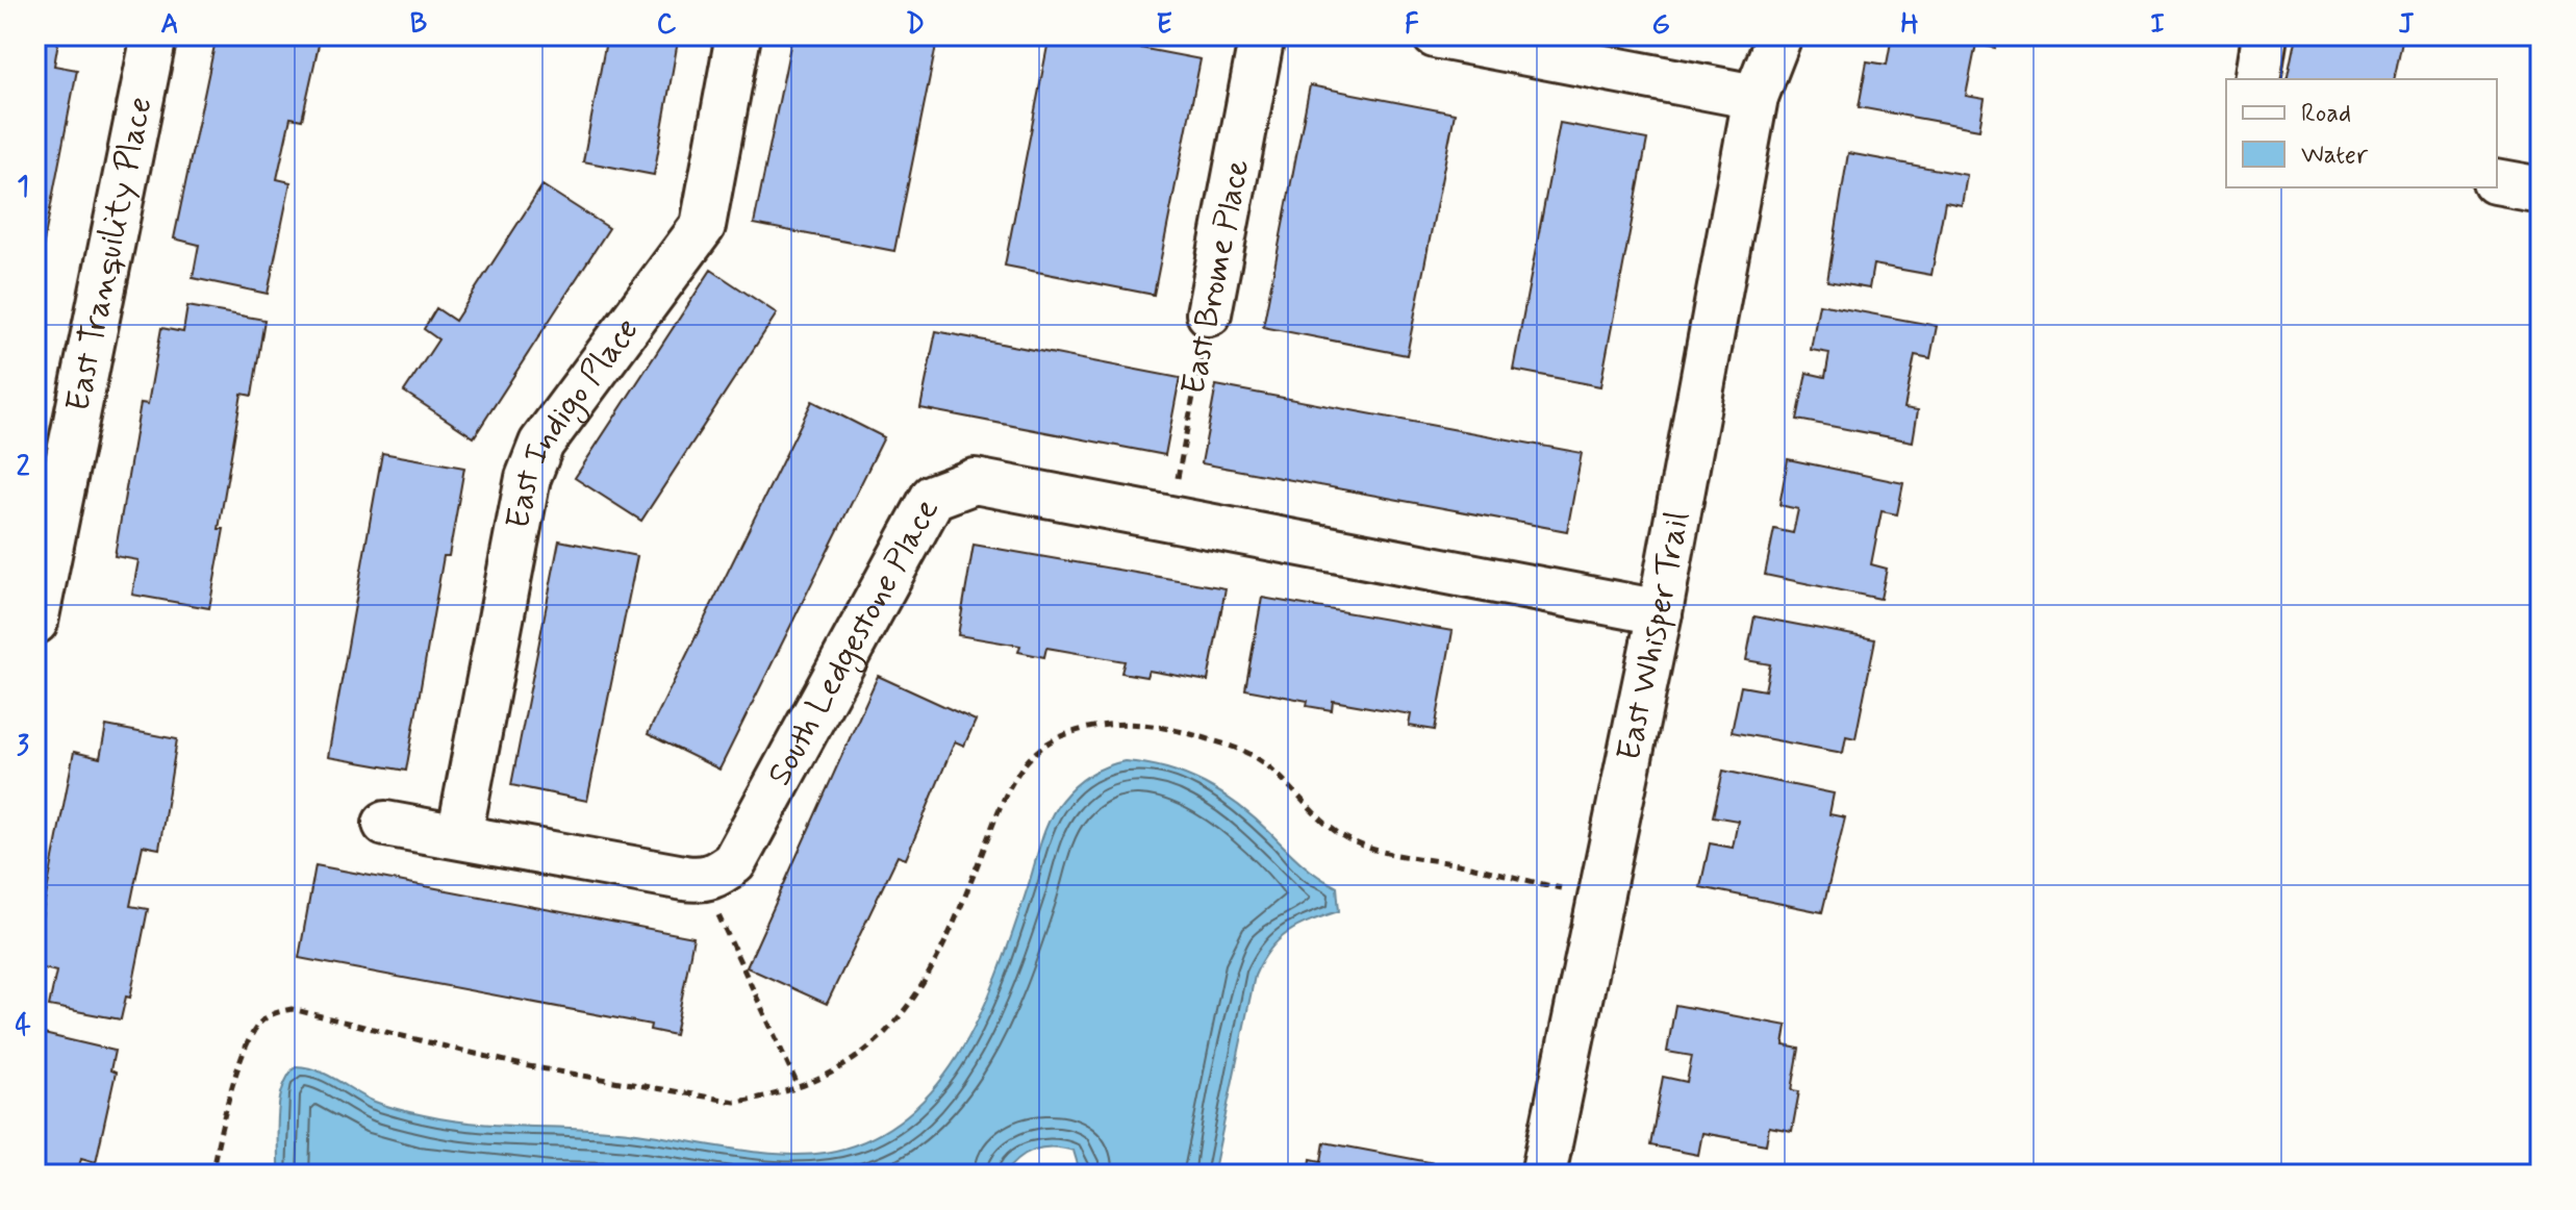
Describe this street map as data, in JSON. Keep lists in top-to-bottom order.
{
  "streets": {
    "street": [
      "East Tranquility Place",
      "East Brome Place",
      "East Indigo Place",
      "East Whisper Trail",
      "South Ledgestone Place"
    ]
  },
  "crossings": [
    ["East Brome Place", "South Ledgestone Place"],
    ["East Whisper Trail", "South Ledgestone Place"]
  ],
  "legend": ["Road", "Water"],
  "grid": {
    "columns": [
      "A",
      "B",
      "C",
      "D",
      "E",
      "F",
      "G",
      "H",
      "I",
      "J"
    ],
    "rows": [
      "1",
      "2",
      "3",
      "4"
    ]
  }
}
